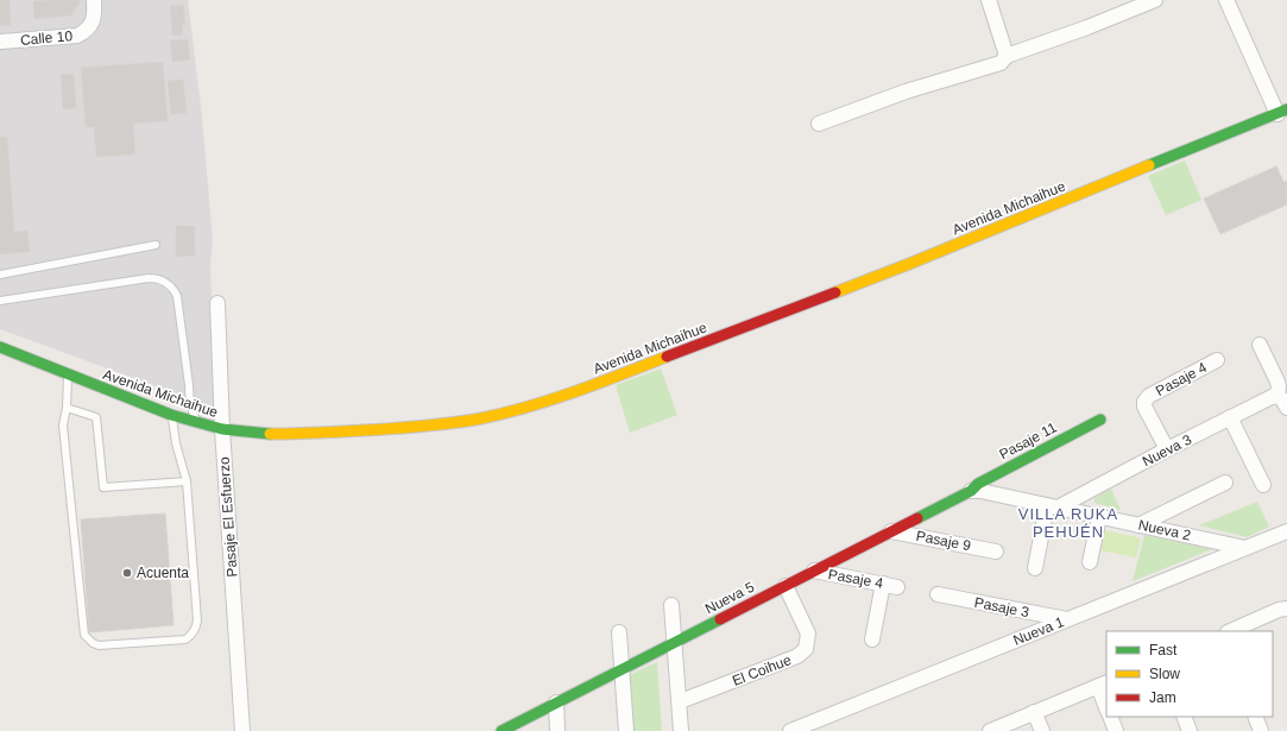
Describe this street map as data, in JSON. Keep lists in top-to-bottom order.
{
  "streets": {
    "street": [
      "Calle 10",
      "Avenida Michaihue",
      "Pasaje 4",
      "Pasaje 11",
      "Nueva 3",
      "Pasaje El Esfuerzo",
      "Nueva 2",
      "Pasaje 9",
      "Nueva 5",
      "Pasaje 3",
      "Nueva 1",
      "El Coihue"
    ]
  },
  "crossings": [
    ["Avenida Michaihue", "Pasaje El Esfuerzo"],
    ["Pasaje 4", "Nueva 3"],
    ["Pasaje 4", "Nueva 5"],
    ["Pasaje 11", "Nueva 2"],
    ["Pasaje 11", "Nueva 5"],
    ["Nueva 3", "Nueva 2"],
    ["Nueva 2", "Nueva 5"],
    ["Nueva 2", "Nueva 1"],
    ["Pasaje 9", "Nueva 5"],
    ["Nueva 5", "El Coihue"],
    ["Pasaje 3", "Nueva 1"]
  ],
  "districts": ["VILLA RUKA PEHUÉN"],
  "places": ["Acuenta"],
  "legend": ["Fast", "Slow", "Jam"]
}
